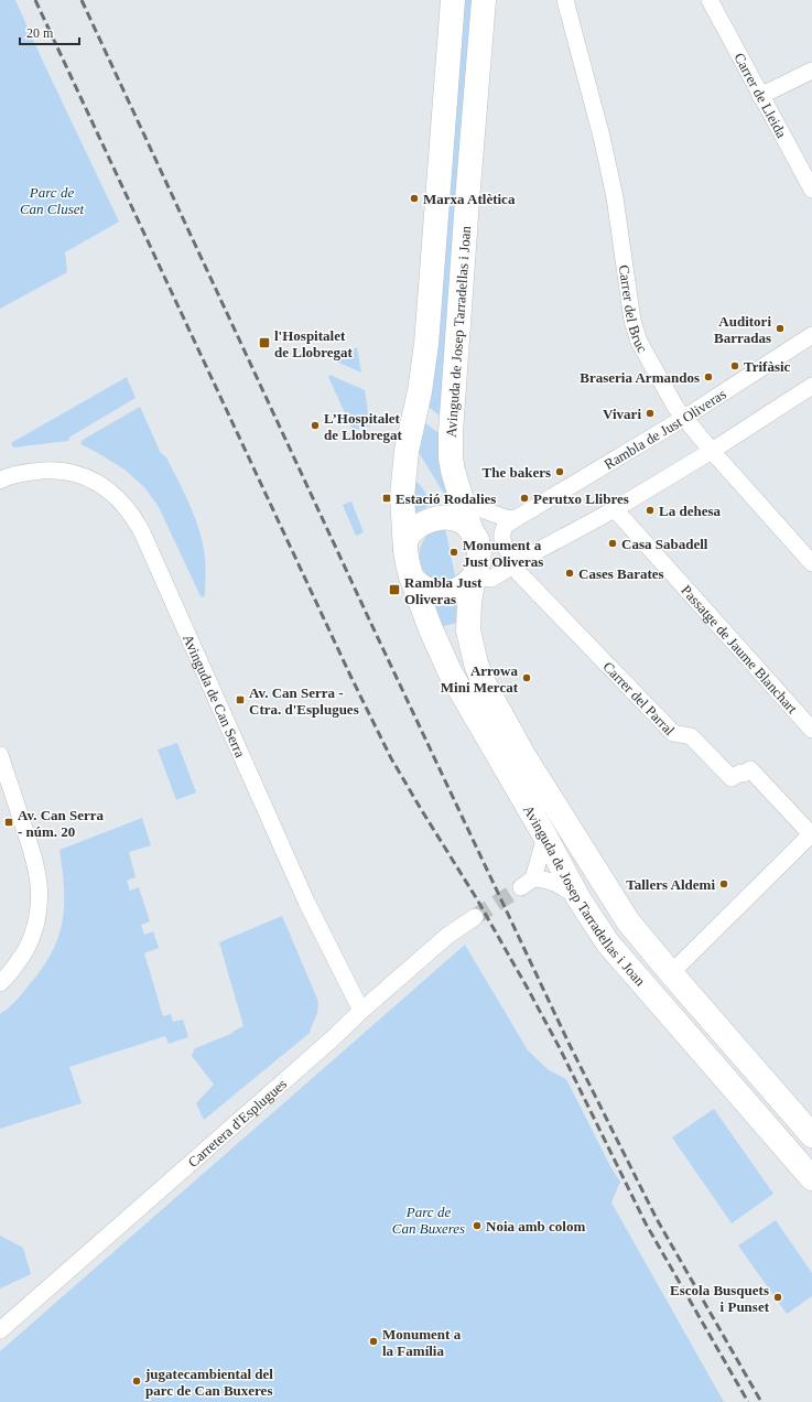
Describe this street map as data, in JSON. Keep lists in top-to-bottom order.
{
  "streets": {
    "street": [
      "Carrer de Lleida",
      "Carrer del Bruc",
      "Avinguda de Josep Tarradellas i Joan",
      "Rambla de Just Oliveras",
      "Passatge de Jaume Blanchart",
      "Avinguda de Can Serra",
      "Carrer del Parral",
      "Carretera d'Esplugues"
    ]
  },
  "crossings": [
    ["Carrer del Bruc", "Rambla de Just Oliveras"],
    ["Avinguda de Can Serra", "Carretera d'Esplugues"]
  ],
  "parks": ["Parc de Can Cluset", "Parc de Can Buxeres"],
  "places": {
    "other": [
      "Marxa Atlètica",
      "Auditori Barradas",
      "Trifàsic",
      "Braseria Armandos",
      "Vivari",
      "L’Hospitalet de Llobregat",
      "The bakers",
      "Perutxo Llibres",
      "La dehesa",
      "Casa Sabadell",
      "Monument a Just Oliveras",
      "Cases Barates",
      "Arrowa Mini Mercat",
      "Tallers Aldemi",
      "Noia amb colom",
      "Escola Busquets i Punset",
      "Monument a la Família",
      "jugatecambiental del parc de Can Buxeres"
    ],
    "transit": [
      "l'Hospitalet de Llobregat",
      "Estació Rodalies",
      "Rambla Just Oliveras",
      "Av. Can Serra - Ctra. d'Esplugues",
      "Av. Can Serra - núm. 20"
    ]
  },
  "scale_bar": "20 m"
}
